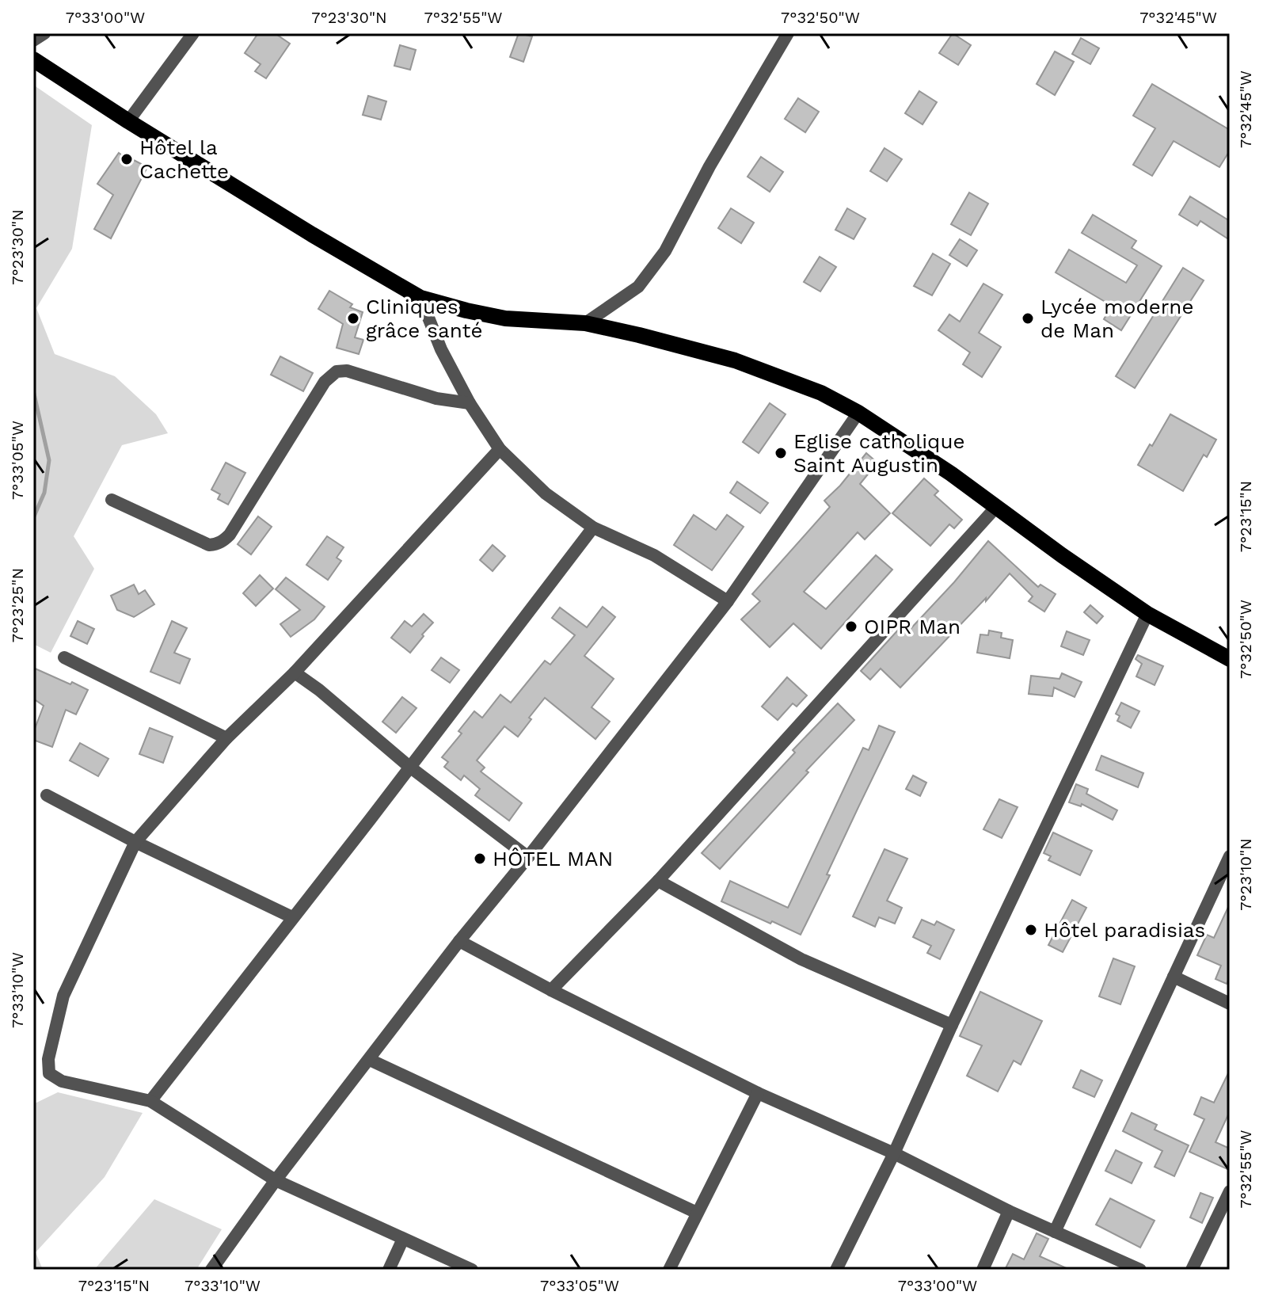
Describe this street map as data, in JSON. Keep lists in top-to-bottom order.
{
  "places": [
    "Hôtel la Cachette",
    "Cliniques grâce santé",
    "Lycée moderne de Man",
    "Eglise catholique Saint Augustin",
    "OIPR Man",
    "HÔTEL MAN",
    "Hôtel paradisias"
  ],
  "coordinates": [
    "7°33'00\"W",
    "7°23'30\"N",
    "7°32'55\"W",
    "7°32'50\"W",
    "7°32'45\"W",
    "7°33'05\"W",
    "7°23'15\"N",
    "7°23'25\"N",
    "7°23'10\"N",
    "7°33'10\"W"
  ]
}
